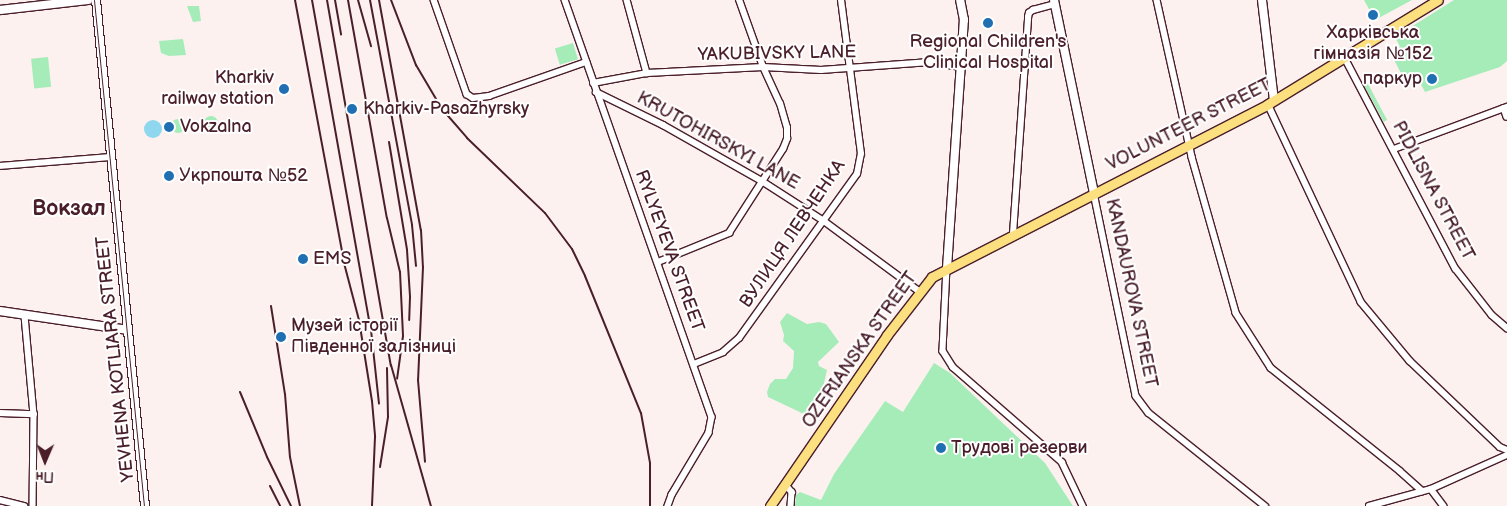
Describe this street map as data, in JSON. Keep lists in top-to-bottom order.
{
  "streets": {
    "main road": [
      "VOLUNTEER STREET",
      "KANDAUROVA STREET",
      "OZERIANSKA STREET",
      "YEVHENA KOTLIARA STREET"
    ],
    "street": [
      "YAKUBIVSKY LANE",
      "KRUTOHIRSKYI LANE",
      "PIDLISNA STREET",
      "ВУЛИЦЯ ЛЕВЧЕНКА",
      "RYLYEYEVA STREET"
    ]
  },
  "crossings": [
    ["YAKUBIVSKY LANE", "ВУЛИЦЯ ЛЕВЧЕНКА"],
    ["YAKUBIVSKY LANE", "RYLYEYEVA STREET"],
    ["VOLUNTEER STREET", "PIDLISNA STREET"],
    ["VOLUNTEER STREET", "KANDAUROVA STREET"],
    ["VOLUNTEER STREET", "OZERIANSKA STREET"],
    ["KRUTOHIRSKYI LANE", "ВУЛИЦЯ ЛЕВЧЕНКА"],
    ["KRUTOHIRSKYI LANE", "RYLYEYEVA STREET"],
    ["KRUTOHIRSKYI LANE", "OZERIANSKA STREET"],
    ["ВУЛИЦЯ ЛЕВЧЕНКА", "RYLYEYEVA STREET"]
  ],
  "districts": ["Вокзал"],
  "places": [
    "Харківська гімназія №152",
    "Regional Children's Clinical Hospital",
    "паркур",
    "Kharkiv railway station",
    "Kharkіv-Pasazhyrsky",
    "Vokzalna",
    "Укрпошта №52",
    "EMS",
    "Музей історії Південної залізниці",
    "Трудові резерви"
  ],
  "north": "bottom"
}
